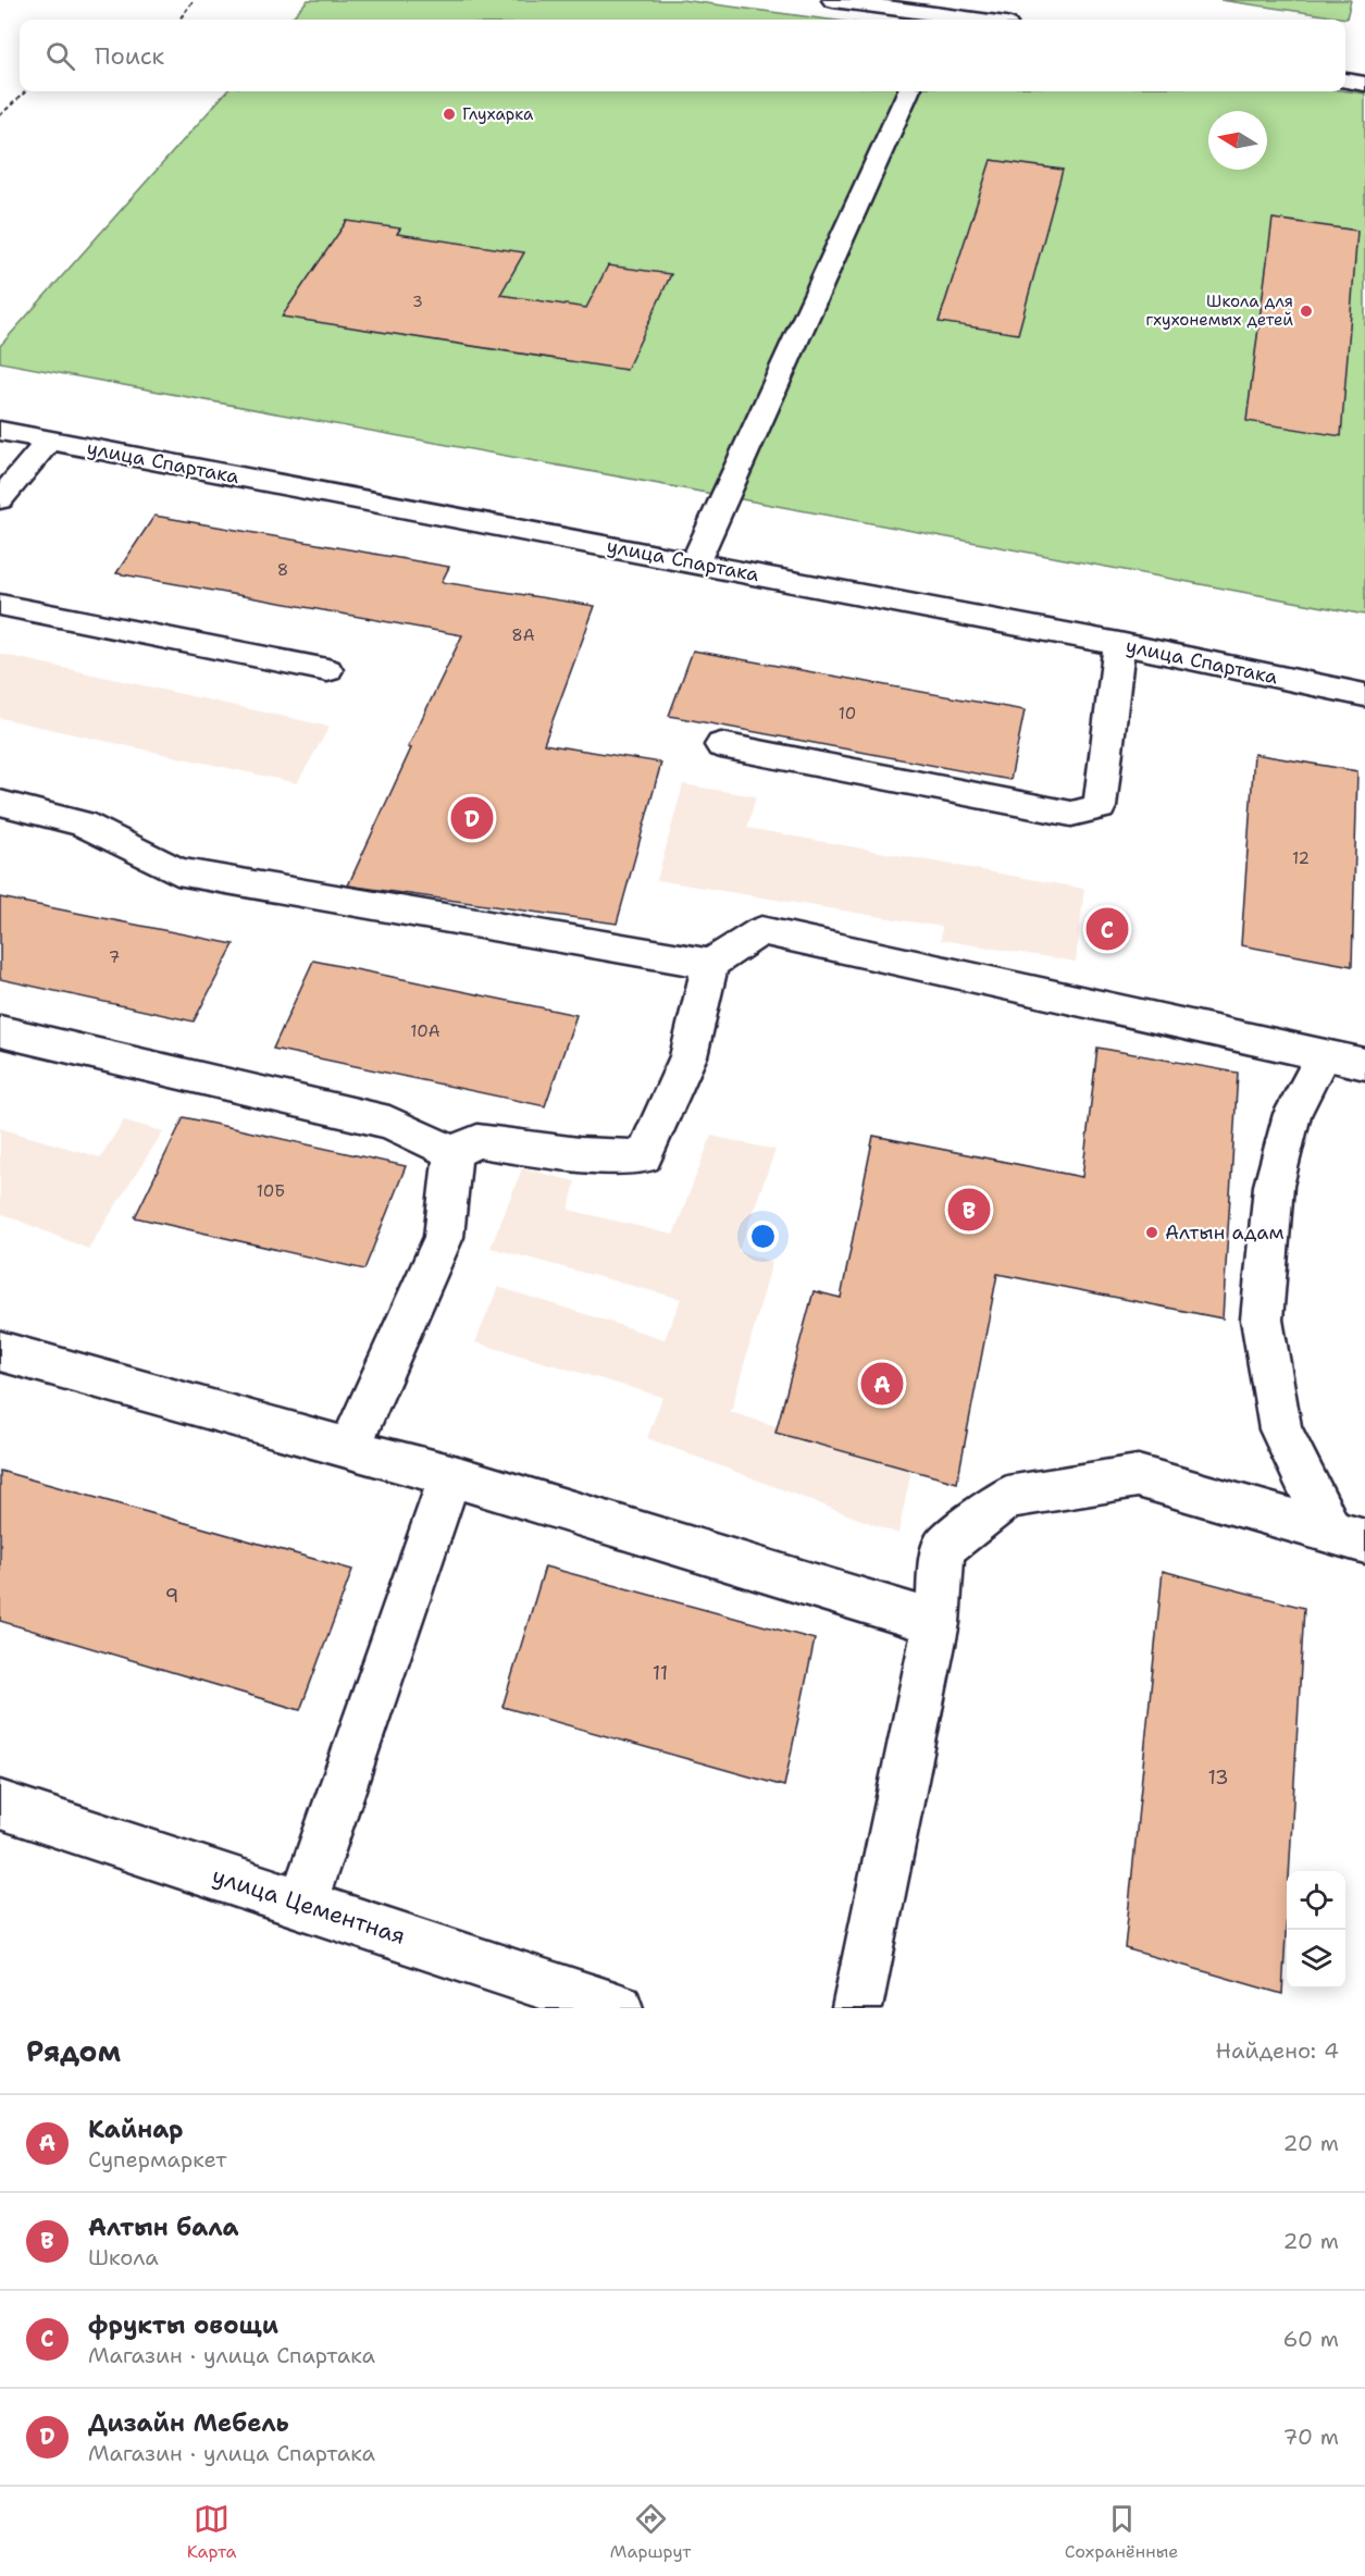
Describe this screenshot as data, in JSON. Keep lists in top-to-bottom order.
{
  "streets": {
    "street": ["улица Спартака", "улица Цементная"]
  },
  "places": ["Глухарка", "Школа для гхухонемых детей", "Алтын адам"],
  "house_numbers": [
    "3",
    "8",
    "8А",
    "10",
    "12",
    "7",
    "10А",
    "10Б",
    "9",
    "11",
    "13"
  ],
  "north": "left",
  "page": {
    "search": "Поиск",
    "pins": [
      "D",
      "C",
      "B",
      "A"
    ],
    "heading": ["Рядом", "Найдено: 4"],
    "list": [
      {
        "mark": "A",
        "name": "Кайнар",
        "note": "Супермаркет",
        "value": "20 m"
      },
      {
        "mark": "B",
        "name": "Алтын бала",
        "note": "Школа",
        "value": "20 m"
      },
      {
        "mark": "C",
        "name": "фрукты овощи",
        "note": "Магазин · улица Спартака",
        "value": "60 m"
      },
      {
        "mark": "D",
        "name": "Дизайн Мебель",
        "note": "Магазин · улица Спартака",
        "value": "70 m"
      }
    ],
    "nav": ["Карта", "Маршрут", "Сохранённые"]
  }
}
